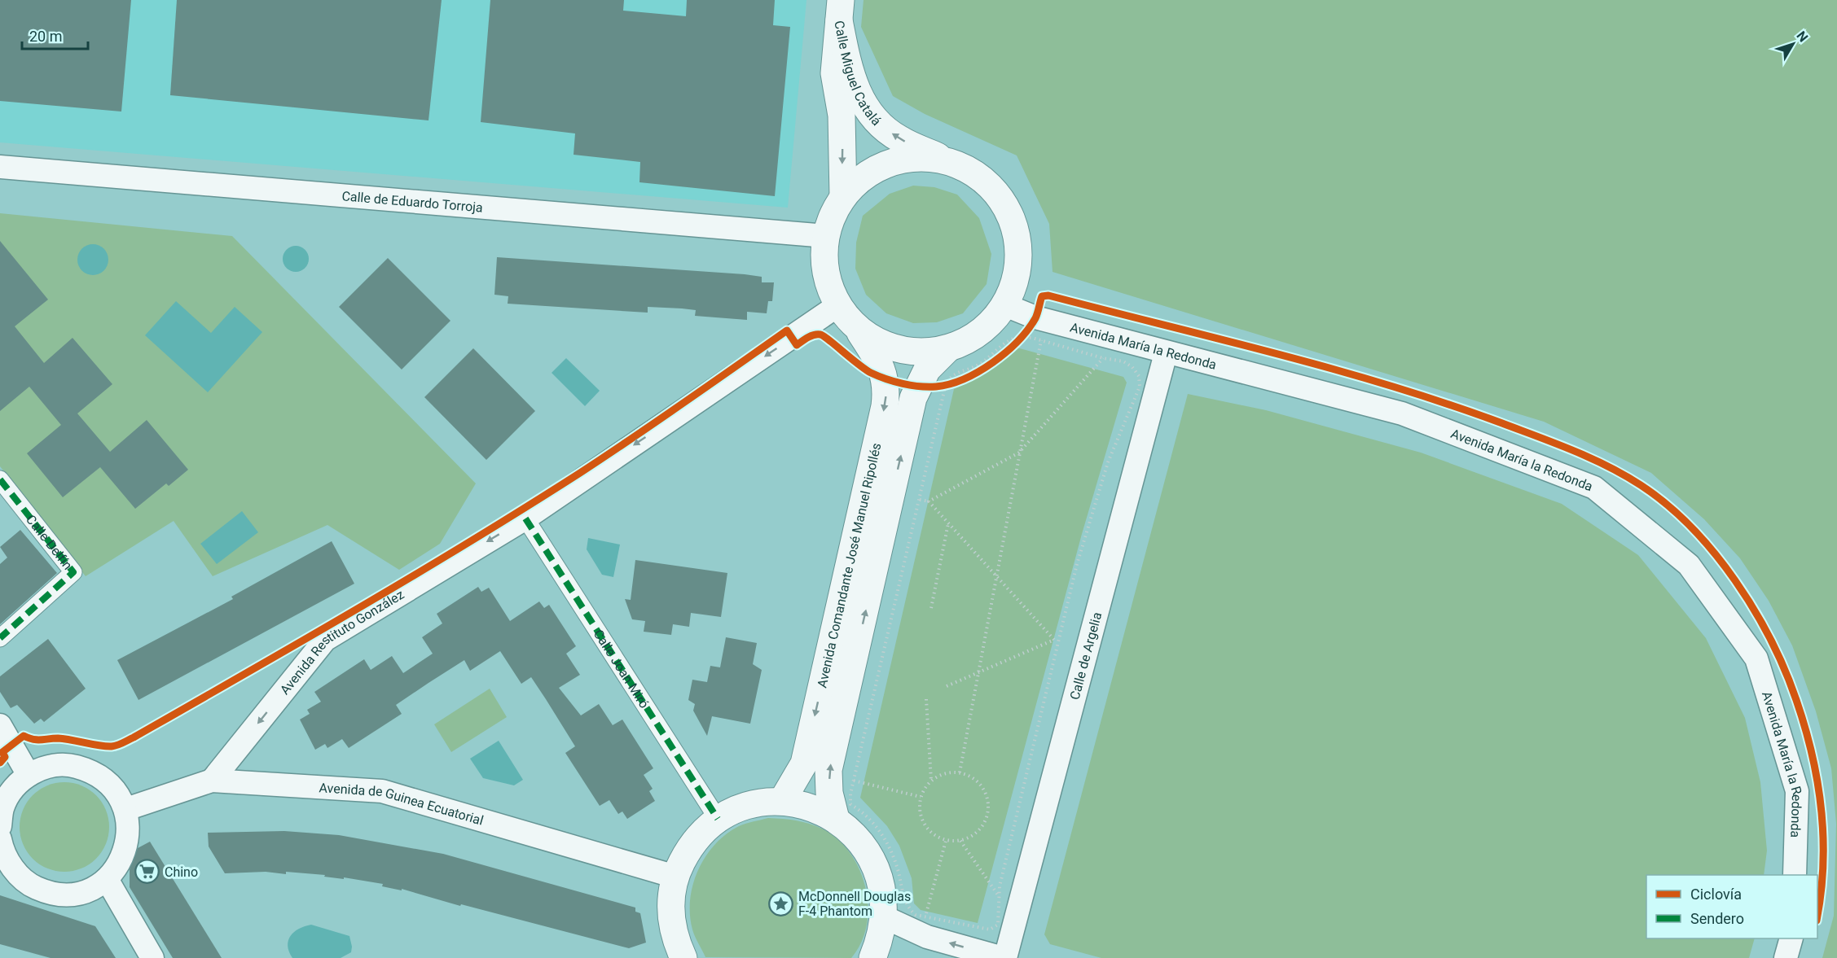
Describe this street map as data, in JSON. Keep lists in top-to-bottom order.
{
  "streets": {
    "street": [
      "Calle Miguel Catalá",
      "Calle de Eduardo Torroja",
      "Avenida María la Redonda",
      "Calle Delfín",
      "Avenida Comandante José Manuel Ripollés",
      "Avenida Restituto González",
      "Calle de Argelia",
      "Calle Joan Miró",
      "Avenida de Guinea Ecuatorial"
    ]
  },
  "crossings": [
    ["Avenida María la Redonda", "Calle de Argelia"],
    ["Avenida Restituto González", "Calle Joan Miró"],
    ["Avenida Restituto González", "Avenida de Guinea Ecuatorial"]
  ],
  "one_way": ["Avenida Restituto González"],
  "places": {
    "supermarket": ["Chino"],
    "place": ["McDonnell Douglas F-4 Phantom"]
  },
  "legend": ["Ciclovía", "Sendero"],
  "scale_bar": "20 m",
  "north": "top right"
}
